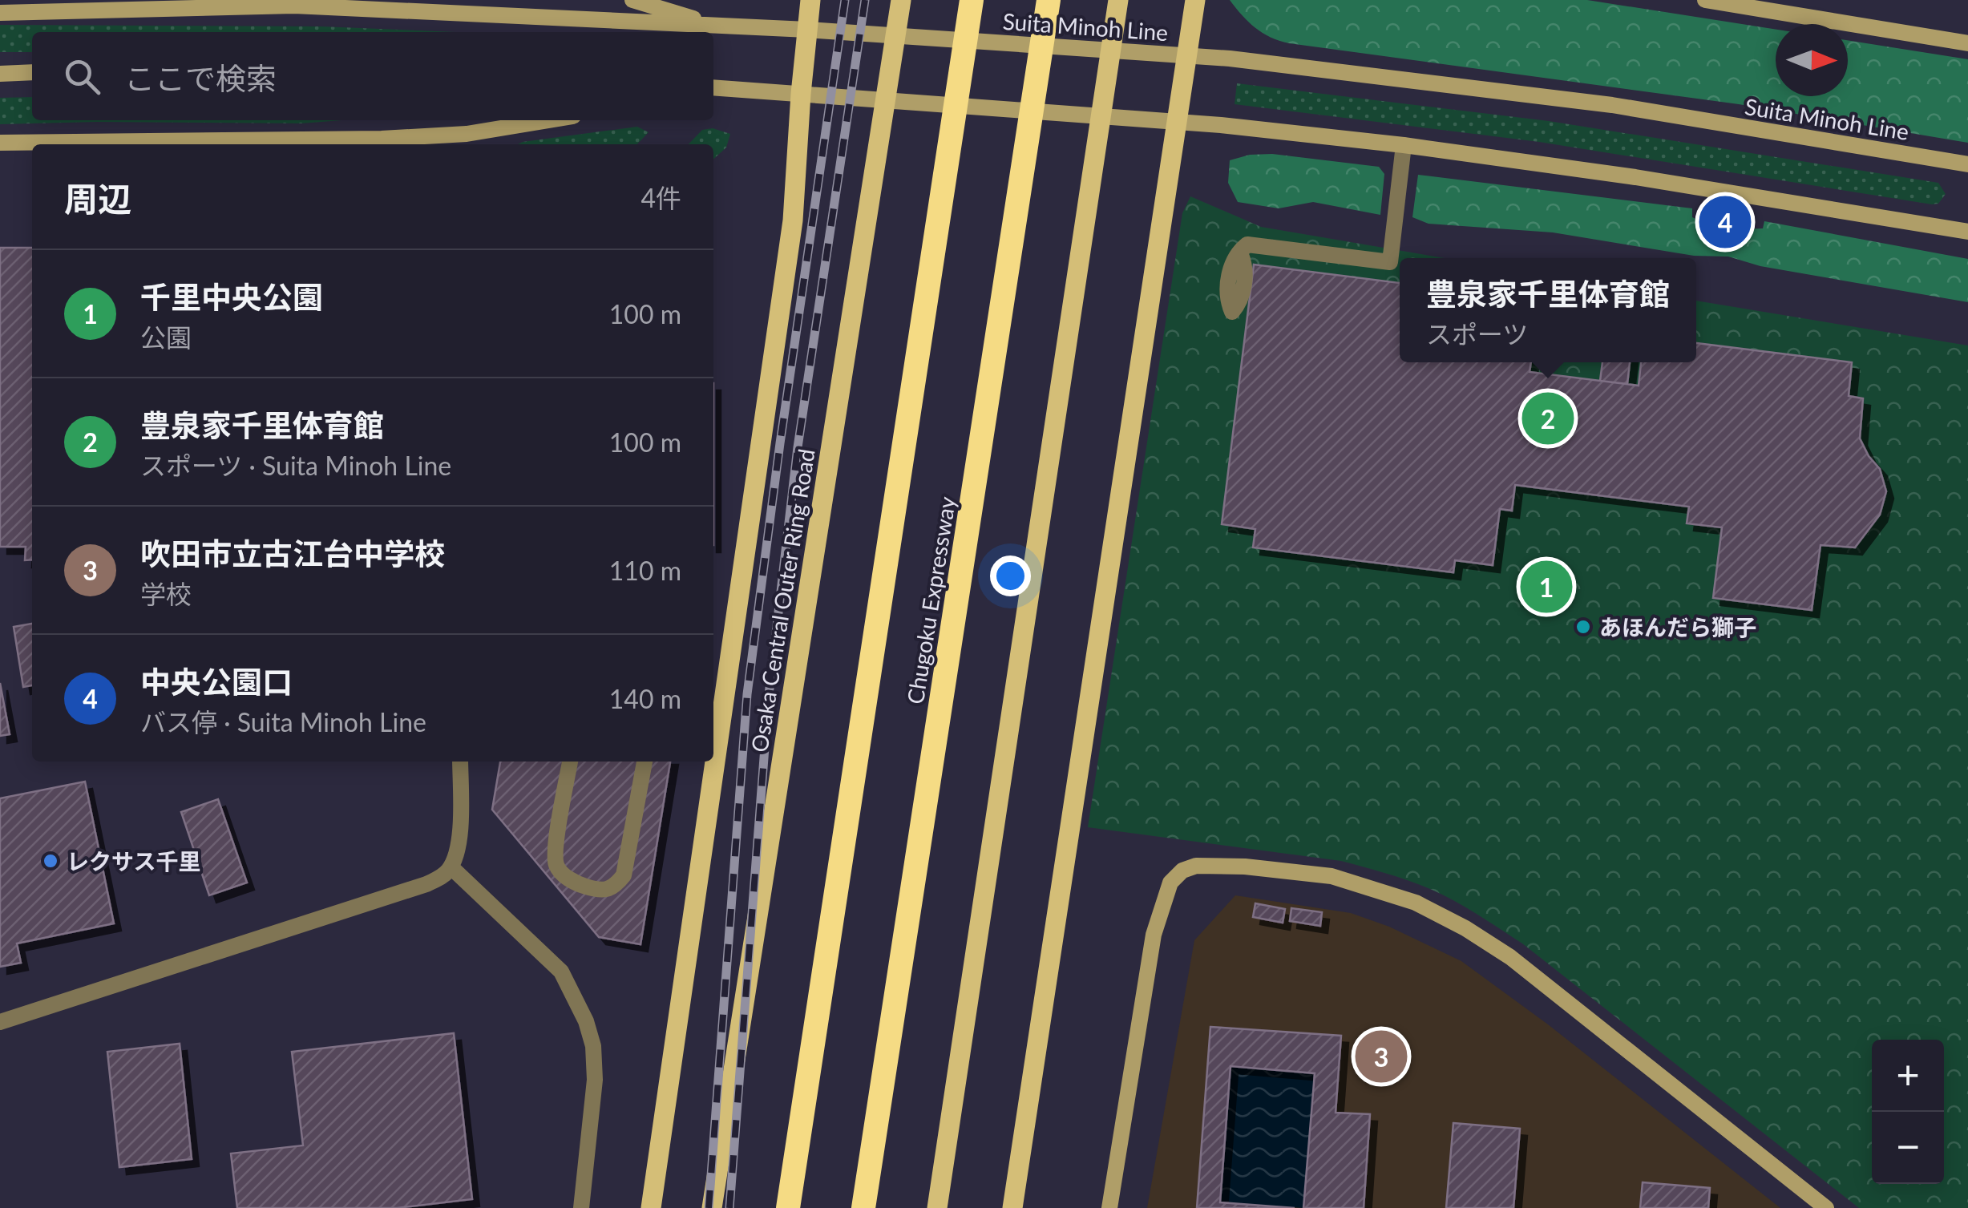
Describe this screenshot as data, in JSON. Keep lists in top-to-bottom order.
{
  "streets": {
    "highway": ["Chugoku Expressway"],
    "main road": ["Suita Minoh Line", "Osaka Central Outer Ring Road"]
  },
  "places": ["あほんだら獅子", "レクサス千里"],
  "north": "right",
  "page": {
    "search": "ここで検索",
    "heading": ["周辺", "4件"],
    "pins": [
      "4",
      "2",
      "1",
      "3"
    ],
    "list": [
      {
        "mark": "1",
        "name": "千里中央公園",
        "note": "公園",
        "value": "100 m"
      },
      {
        "mark": "2",
        "name": "豊泉家千里体育館",
        "note": "スポーツ · Suita Minoh Line",
        "value": "100 m"
      },
      {
        "mark": "3",
        "name": "吹田市立古江台中学校",
        "note": "学校",
        "value": "110 m"
      },
      {
        "mark": "4",
        "name": "中央公園口",
        "note": "バス停 · Suita Minoh Line",
        "value": "140 m"
      }
    ],
    "popup": ["豊泉家千里体育館", "スポーツ"],
    "map_buttons": ["+", "−"]
  }
}
